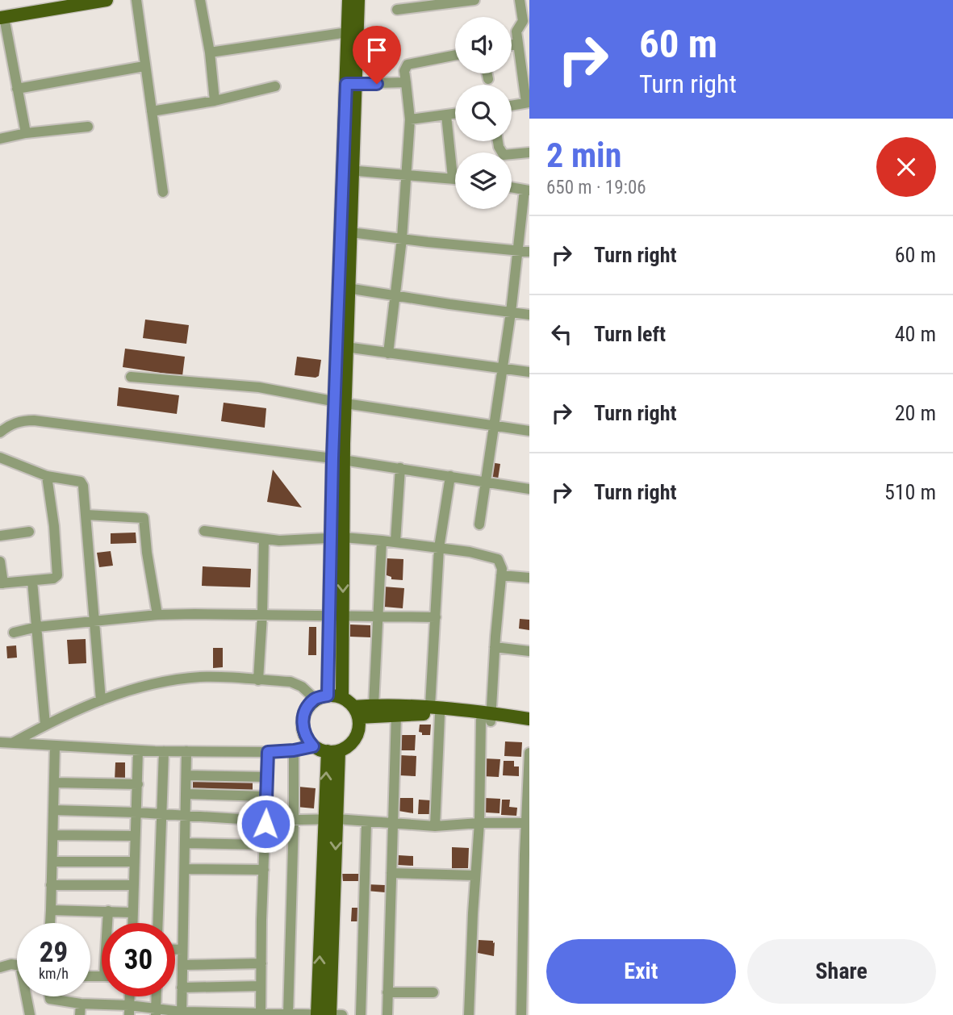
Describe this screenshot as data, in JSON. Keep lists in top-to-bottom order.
{
  "page": {
    "turn": ["60 m", "Turn right"],
    "heading": ["2 min", "650 m · 19:06"],
    "list": [
      {
        "name": "Turn right",
        "value": "60 m"
      },
      {
        "name": "Turn left",
        "value": "40 m"
      },
      {
        "name": "Turn right",
        "value": "20 m"
      },
      {
        "name": "Turn right",
        "value": "510 m"
      }
    ],
    "speed": "29 km/h",
    "limit": "30",
    "buttons": ["Exit", "Share"]
  }
}
